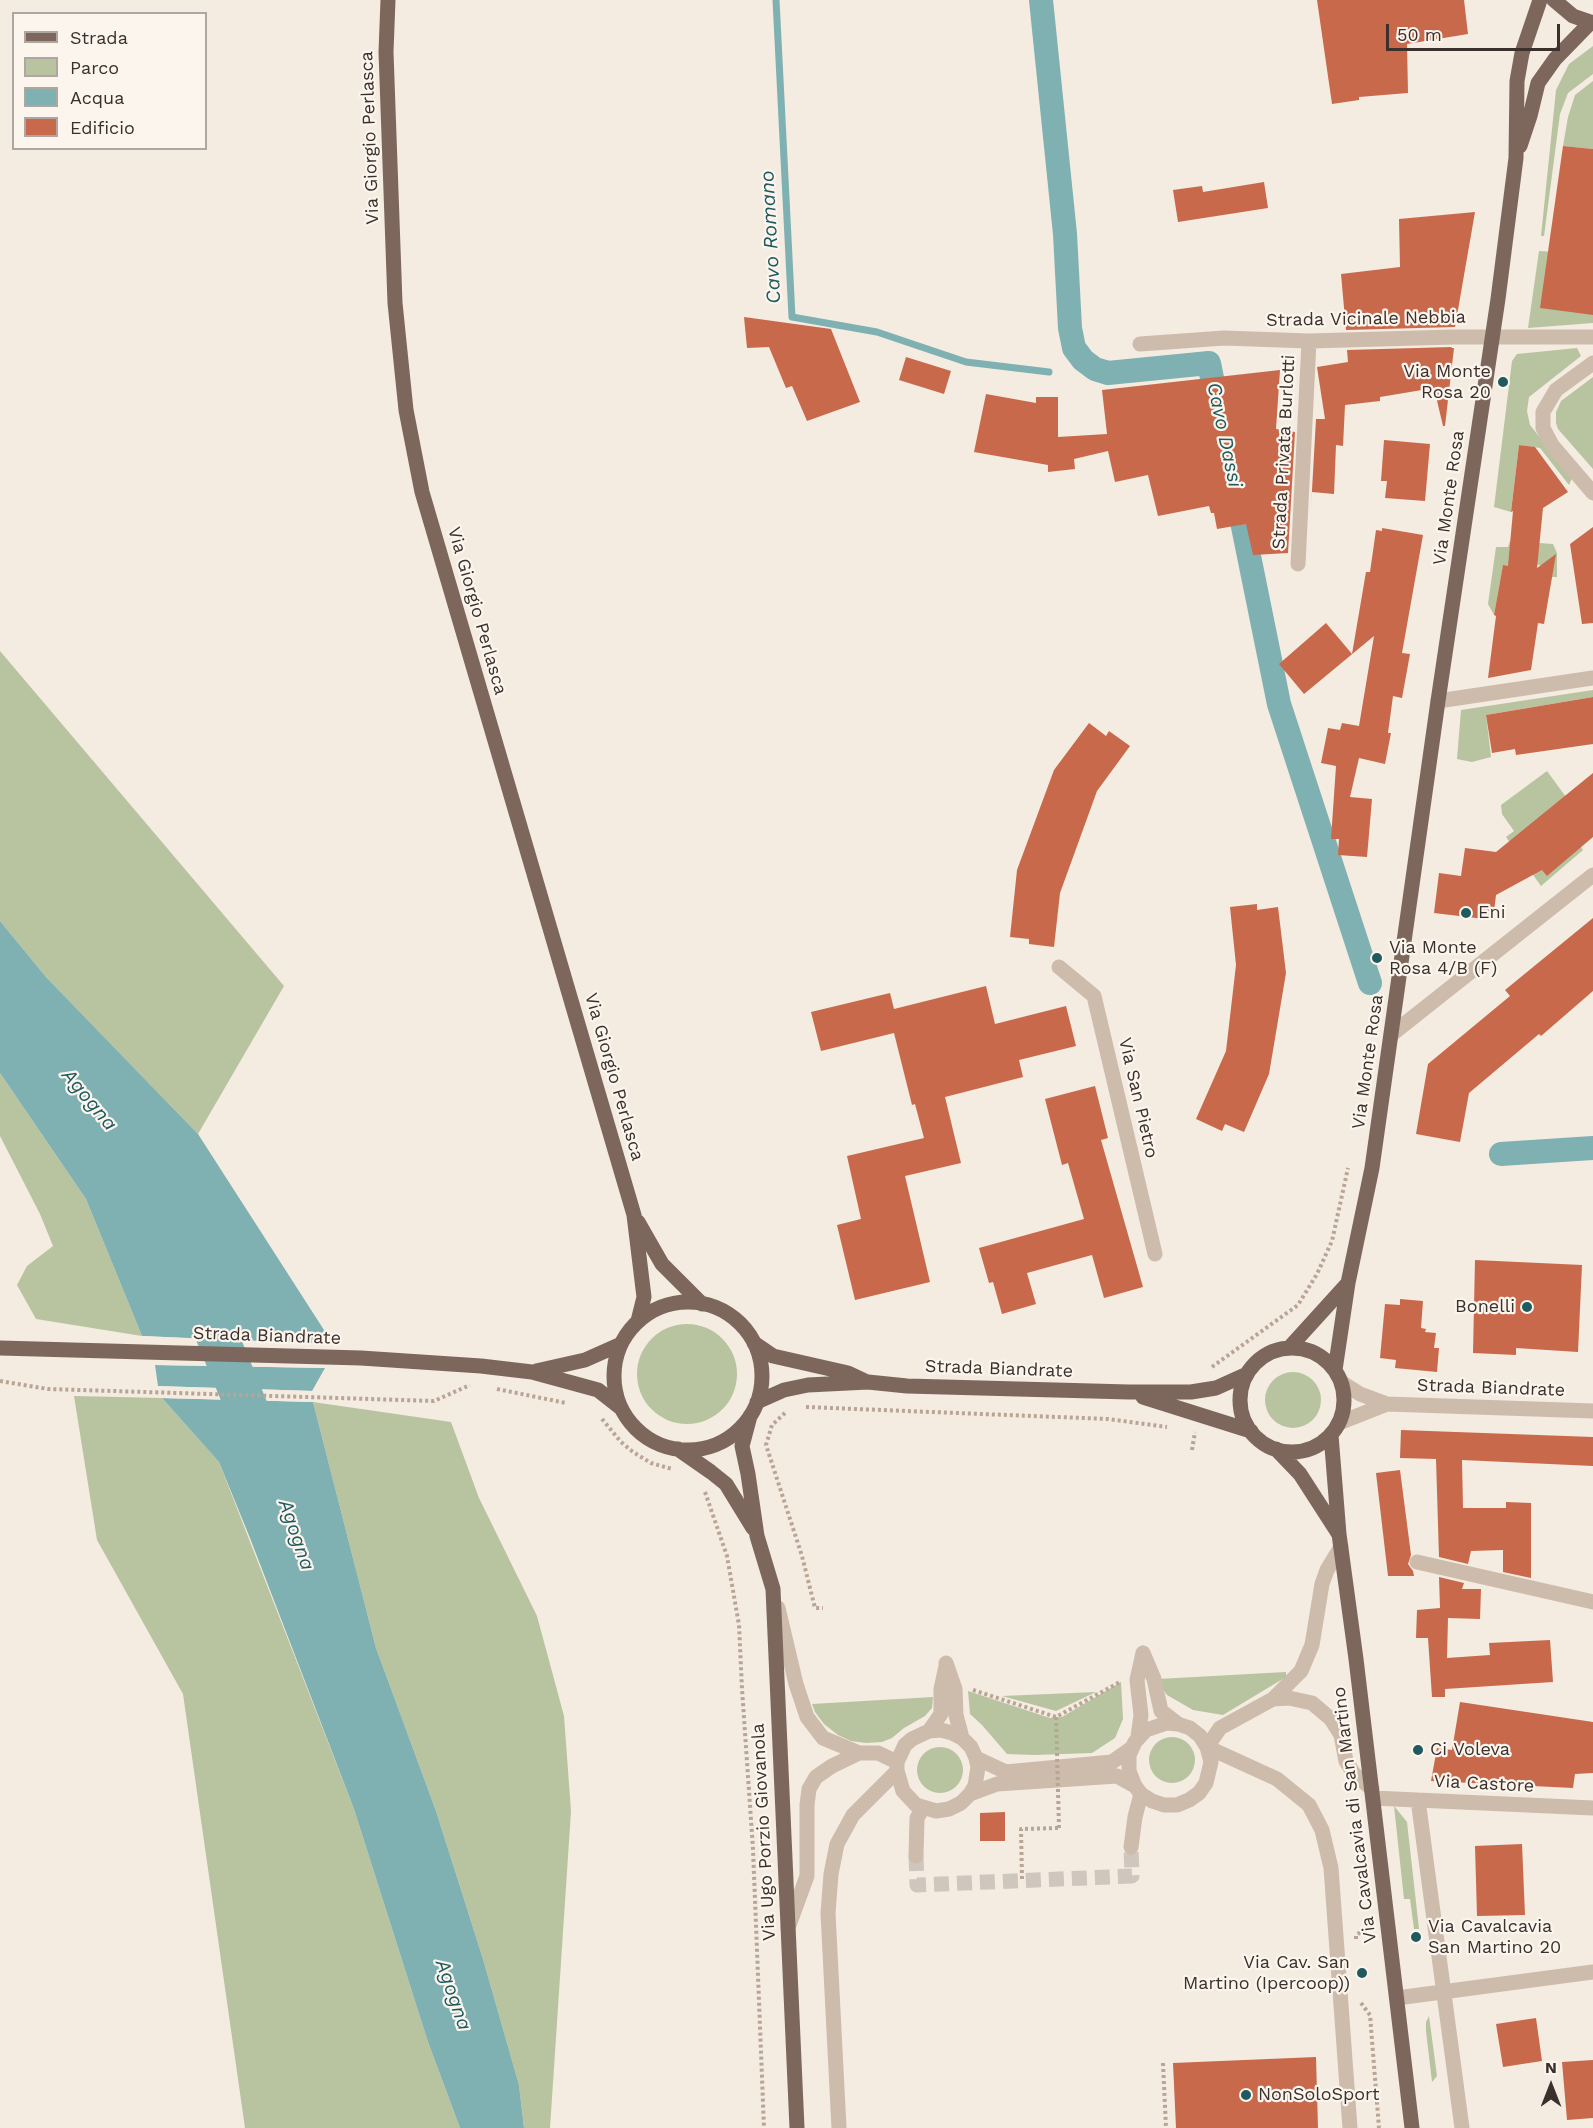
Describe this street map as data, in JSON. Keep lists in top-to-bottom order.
{
  "streets": {
    "main road": [
      "Via Giorgio Perlasca",
      "Via Monte Rosa",
      "Strada Biandrate",
      "Via Cavalcavia di San Martino",
      "Via Ugo Porzio Giovanola"
    ],
    "street": [
      "Strada Vicinale Nebbia",
      "Strada Privata Burlotti",
      "Via San Pietro",
      "Via Castore"
    ]
  },
  "crossings": [
    ["Via Giorgio Perlasca", "Strada Biandrate"],
    ["Via Giorgio Perlasca", "Via Ugo Porzio Giovanola"],
    ["Strada Vicinale Nebbia", "Strada Privata Burlotti"],
    ["Strada Vicinale Nebbia", "Via Monte Rosa"],
    ["Via Monte Rosa", "Strada Biandrate"],
    ["Via Monte Rosa", "Via Cavalcavia di San Martino"],
    ["Strada Biandrate", "Via Cavalcavia di San Martino"],
    ["Strada Biandrate", "Via Ugo Porzio Giovanola"],
    ["Via Castore", "Via Cavalcavia di San Martino"]
  ],
  "water": ["Cavo Romano", "Cavo Dassi", "Agogna"],
  "places": [
    "Via Monte Rosa 20",
    "Eni",
    "Via Monte Rosa 4/B (F)",
    "Bonelli",
    "Ci Voleva",
    "Via Cavalcavia San Martino 20",
    "Via Cav. San Martino (Ipercoop))",
    "NonSoloSport"
  ],
  "legend": [
    "Strada",
    "Parco",
    "Acqua",
    "Edificio"
  ],
  "scale_bar": "50 m",
  "north": "top"
}
